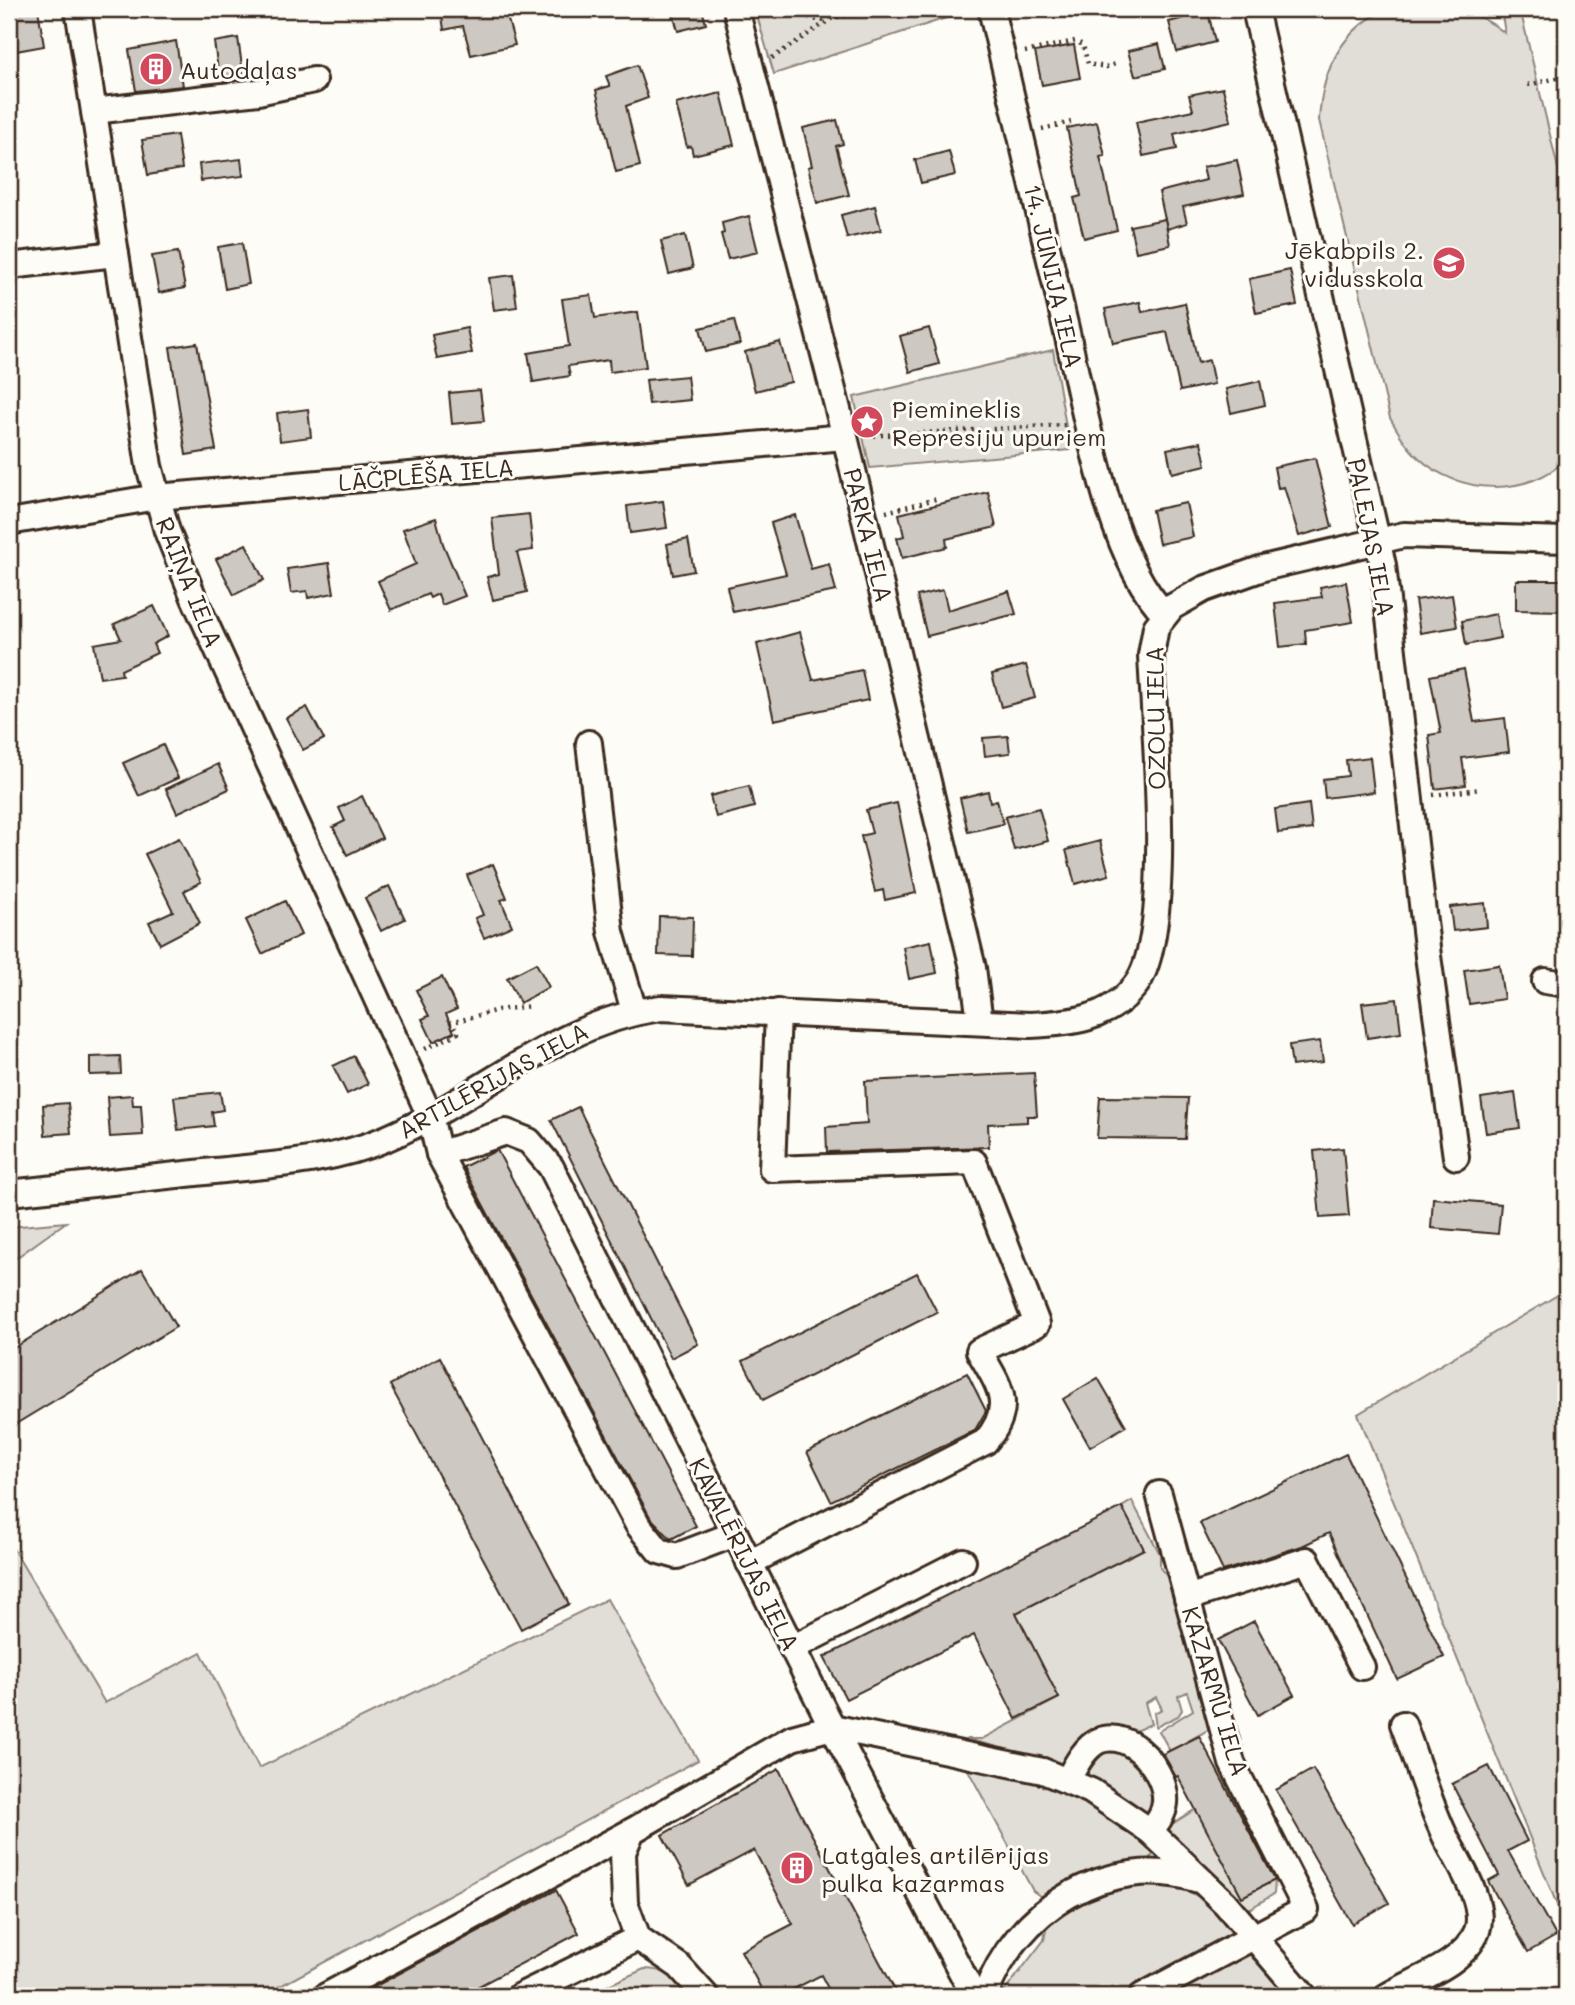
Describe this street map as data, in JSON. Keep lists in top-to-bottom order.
{
  "streets": {
    "street": [
      "14. JŪNIJA IELA",
      "LĀČPLĒŠA IELA",
      "PARKA IELA",
      "PALEJAS IELA",
      "RAIŅA IELA",
      "OZOLU IELA",
      "ARTILĒRIJAS IELA",
      "KAVALĒRIJAS IELA",
      "KAZARMU IELA"
    ]
  },
  "crossings": [
    ["14. JŪNIJA IELA", "OZOLU IELA"],
    ["LĀČPLĒŠA IELA", "PARKA IELA"],
    ["LĀČPLĒŠA IELA", "RAIŅA IELA"],
    ["PARKA IELA", "OZOLU IELA"],
    ["PARKA IELA", "ARTILĒRIJAS IELA"],
    ["PALEJAS IELA", "OZOLU IELA"],
    ["RAIŅA IELA", "ARTILĒRIJAS IELA"],
    ["OZOLU IELA", "ARTILĒRIJAS IELA"]
  ],
  "places": {
    "building": ["Autodaļas", "Latgales artilērijas pulka kazarmas"],
    "school or university": ["Jēkabpils 2. vidusskola"],
    "place": ["Piemineklis Represiju upuriem"]
  }
}
